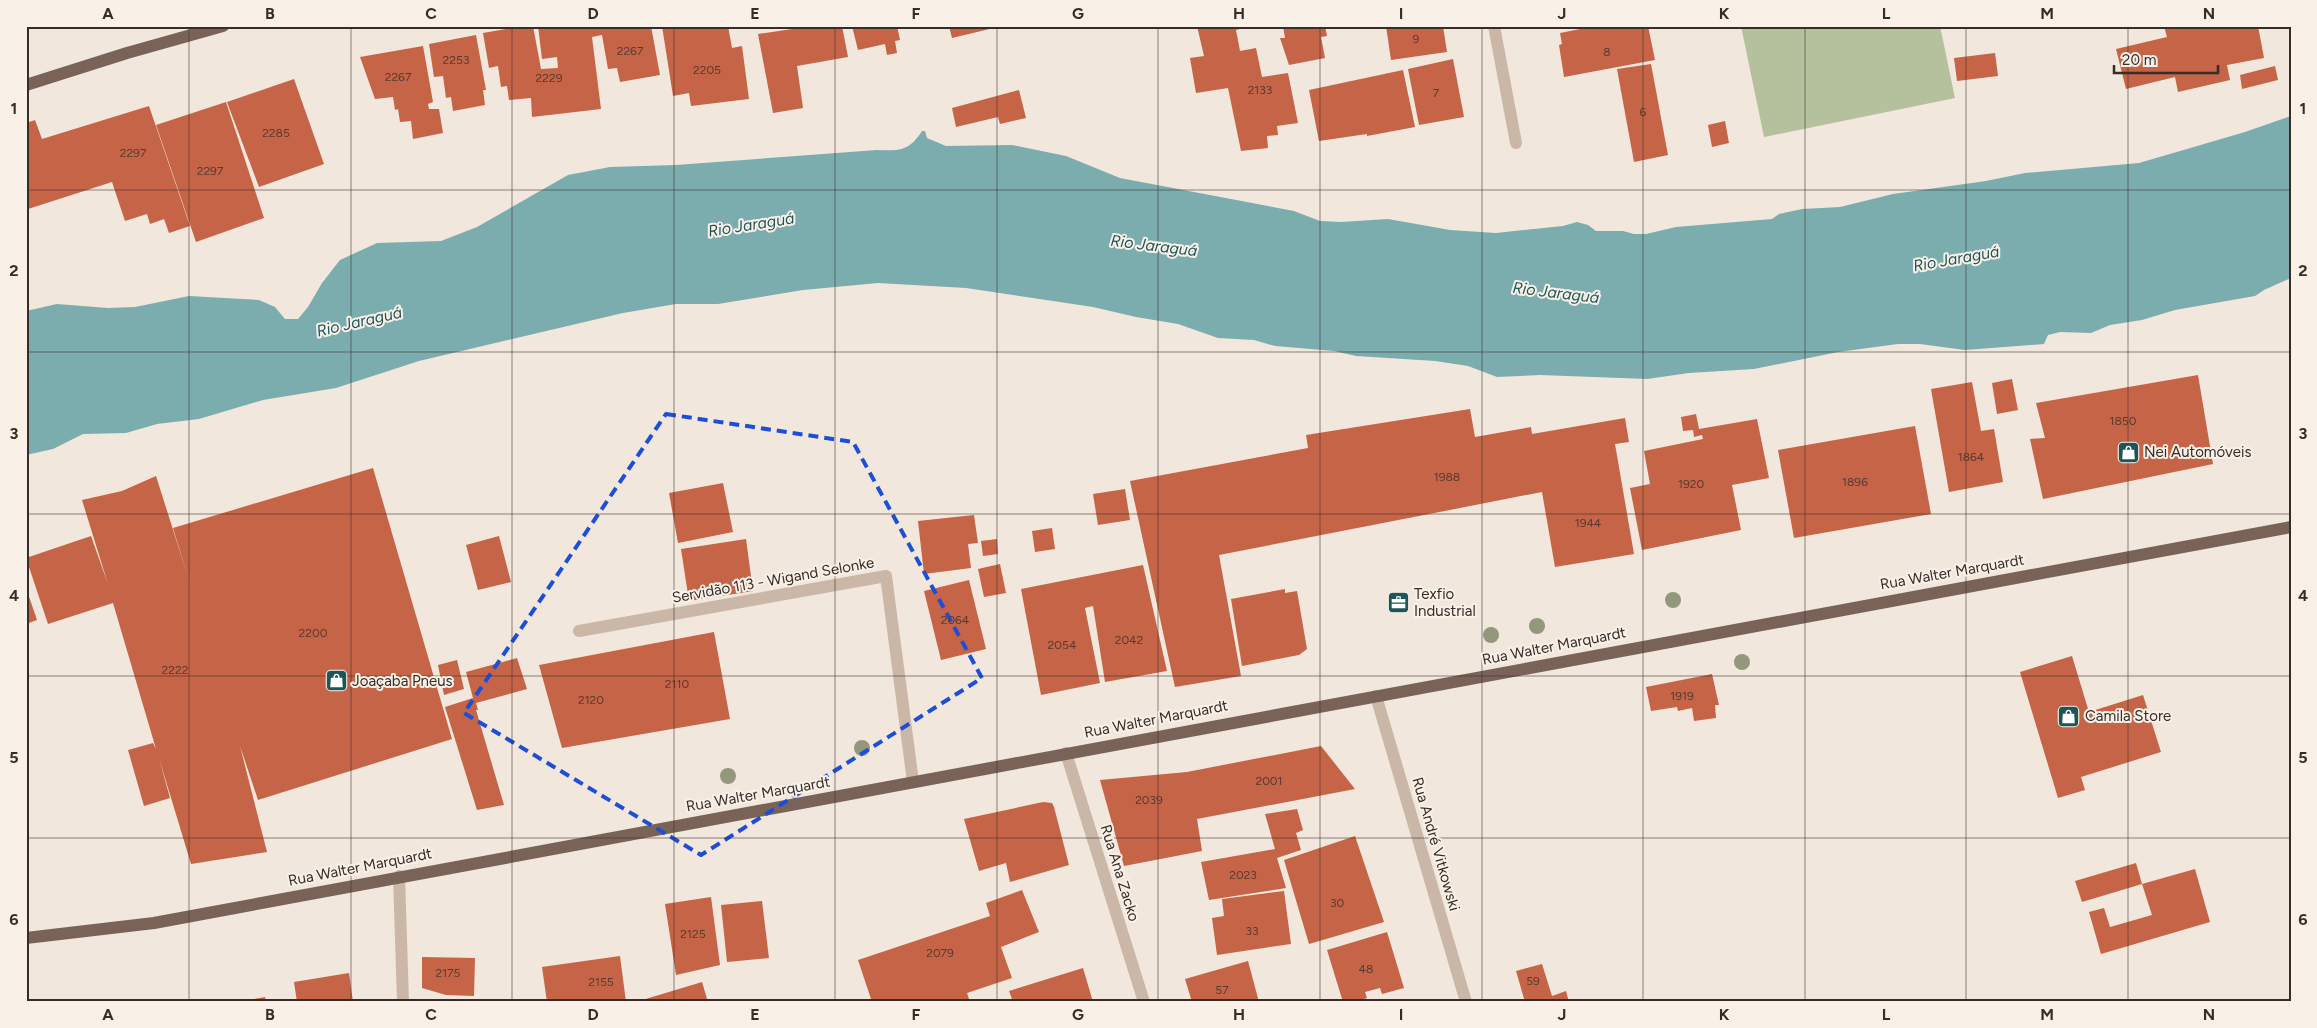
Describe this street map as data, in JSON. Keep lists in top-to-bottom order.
{
  "streets": {
    "main road": ["Rua Walter Marquardt"],
    "street": ["Servidão 113 - Wigand Selonke", "Rua André Vitkowski", "Rua Ana Zacko"]
  },
  "crossings": [
    ["Rua Walter Marquardt", "Servidão 113 - Wigand Selonke"],
    ["Rua Walter Marquardt", "Rua André Vitkowski"],
    ["Rua Walter Marquardt", "Rua Ana Zacko"]
  ],
  "water": ["Rio Jaraguá"],
  "places": {
    "shop": ["Nei Automóveis", "Joaçaba Pneus", "Camila Store"],
    "office": ["Texfio Industrial"]
  },
  "house_numbers": [
    "9",
    "2267",
    "8",
    "2253",
    "2205",
    "2267",
    "2229",
    "2133",
    "7",
    "6",
    "2285",
    "2297",
    "2297",
    "1850",
    "1864",
    "1988",
    "1896",
    "1920",
    "1944",
    "2064",
    "2200",
    "2042",
    "2054",
    "2222",
    "2110",
    "1919",
    "2120",
    "2001",
    "2039",
    "2023",
    "30",
    "33",
    "2125",
    "2079",
    "48",
    "2175",
    "59",
    "2155",
    "57"
  ],
  "scale_bar": "20 m",
  "grid": {
    "columns": [
      "A",
      "B",
      "C",
      "D",
      "E",
      "F",
      "G",
      "H",
      "I",
      "J",
      "K",
      "L",
      "M",
      "N"
    ],
    "rows": [
      "1",
      "2",
      "3",
      "4",
      "5",
      "6"
    ]
  }
}
